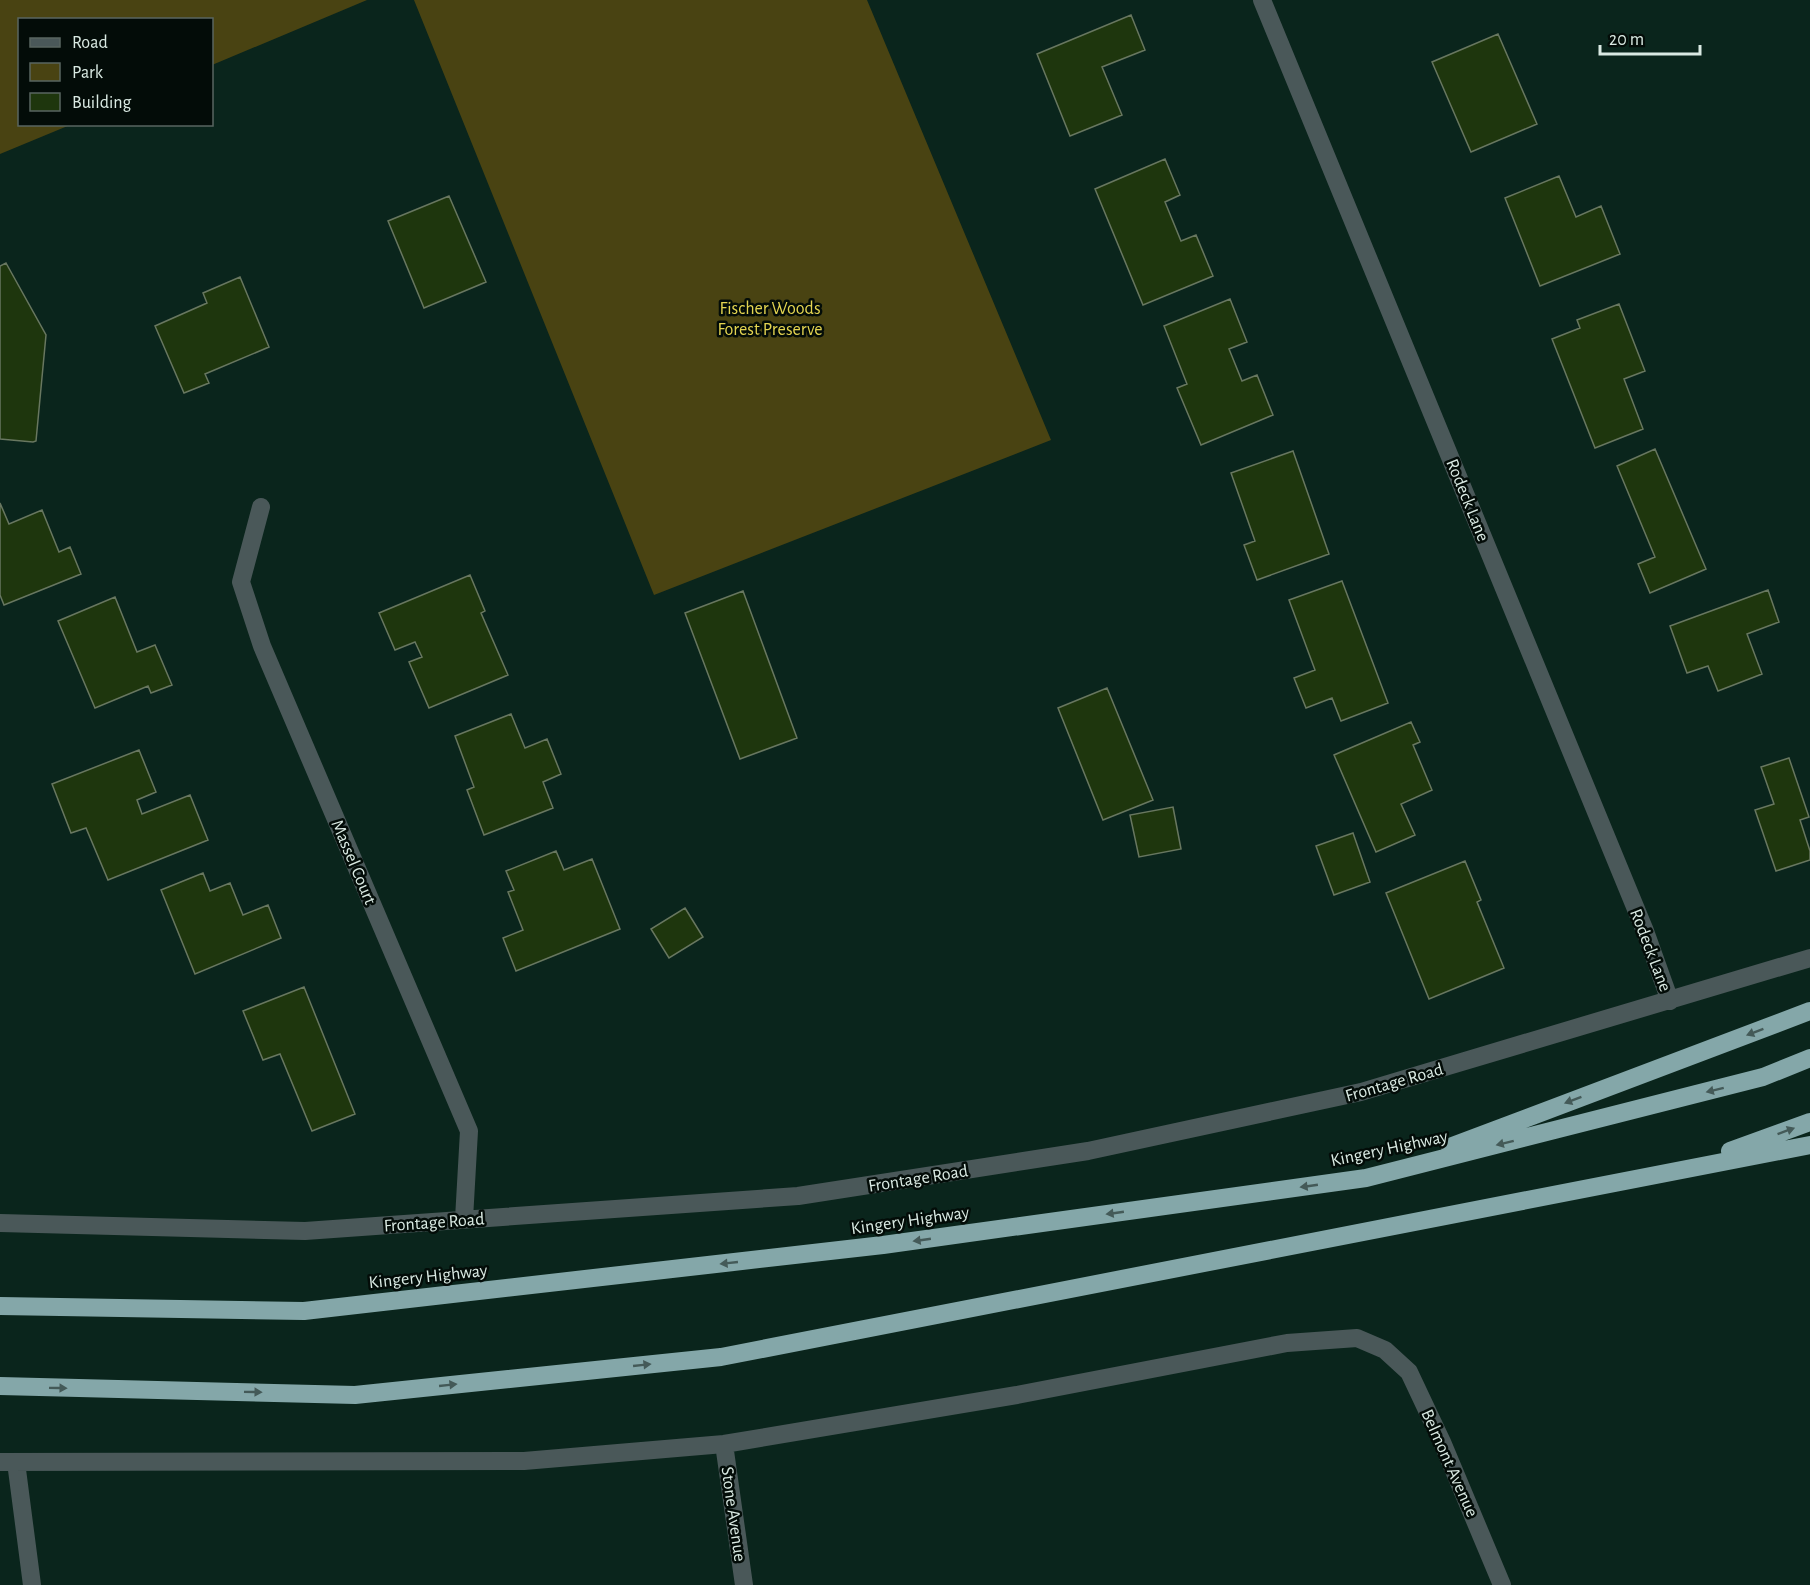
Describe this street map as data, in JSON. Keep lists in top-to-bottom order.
{
  "streets": {
    "highway": ["Kingery Highway"],
    "street": [
      "Rodeck Lane",
      "Massel Court",
      "Frontage Road",
      "Belmont Avenue",
      "Stone Avenue"
    ]
  },
  "crossings": [
    ["Rodeck Lane", "Frontage Road"],
    ["Massel Court", "Frontage Road"],
    ["Belmont Avenue", "Stone Avenue"]
  ],
  "parks": ["Fischer Woods Forest Preserve"],
  "legend": ["Road", "Park", "Building"],
  "scale_bar": "20 m"
}
